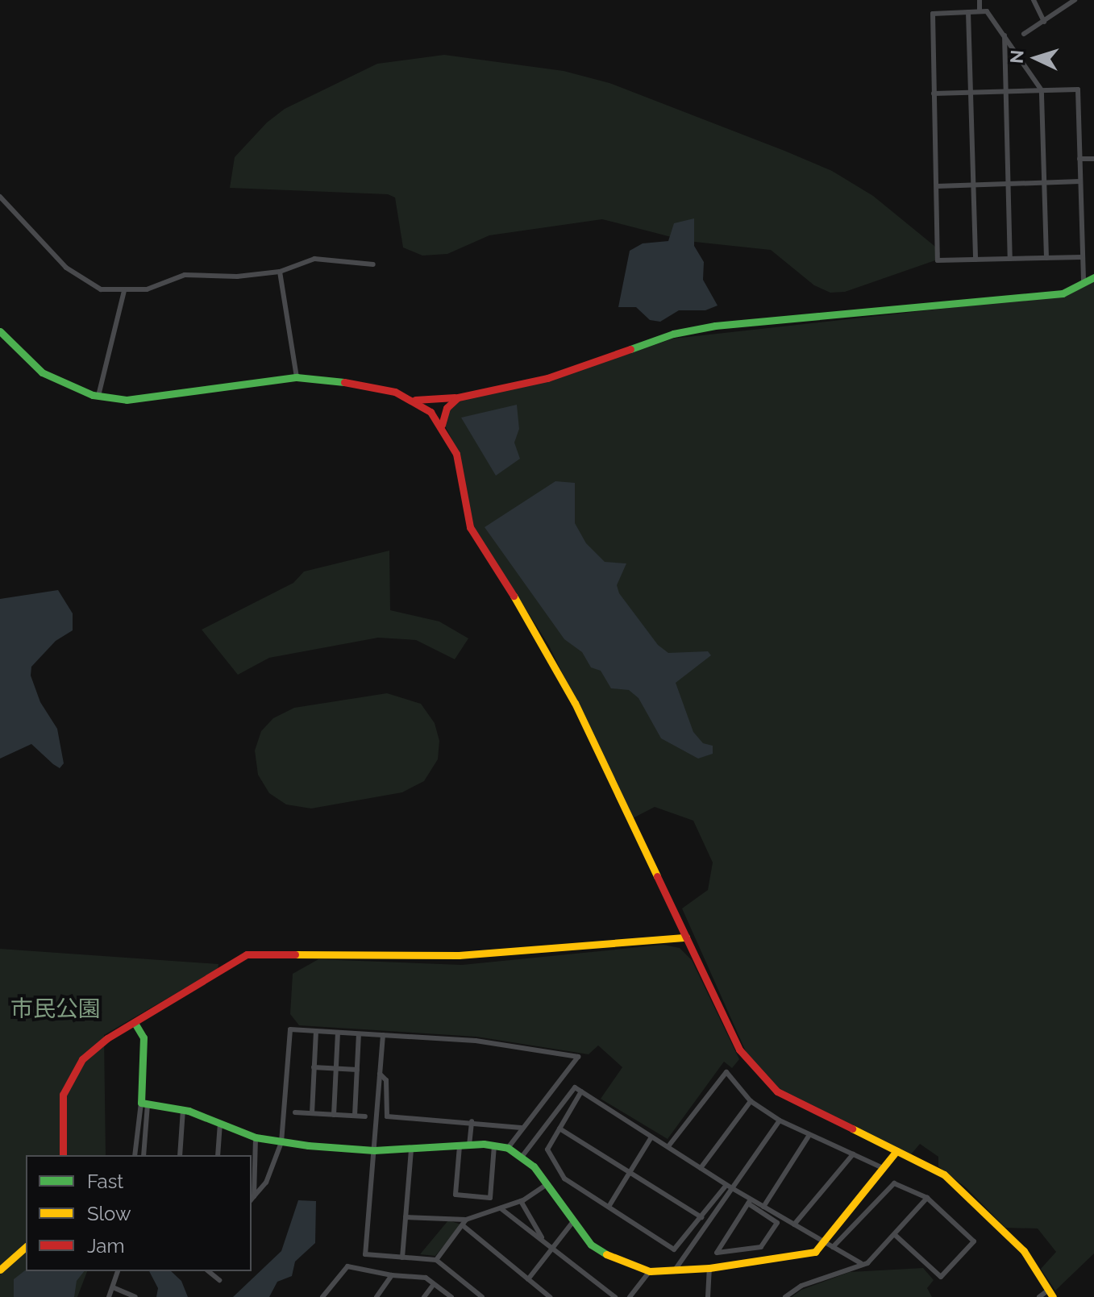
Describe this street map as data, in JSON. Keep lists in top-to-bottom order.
{
  "parks": ["市民公園"],
  "legend": ["Fast", "Slow", "Jam"],
  "north": "left"
}
